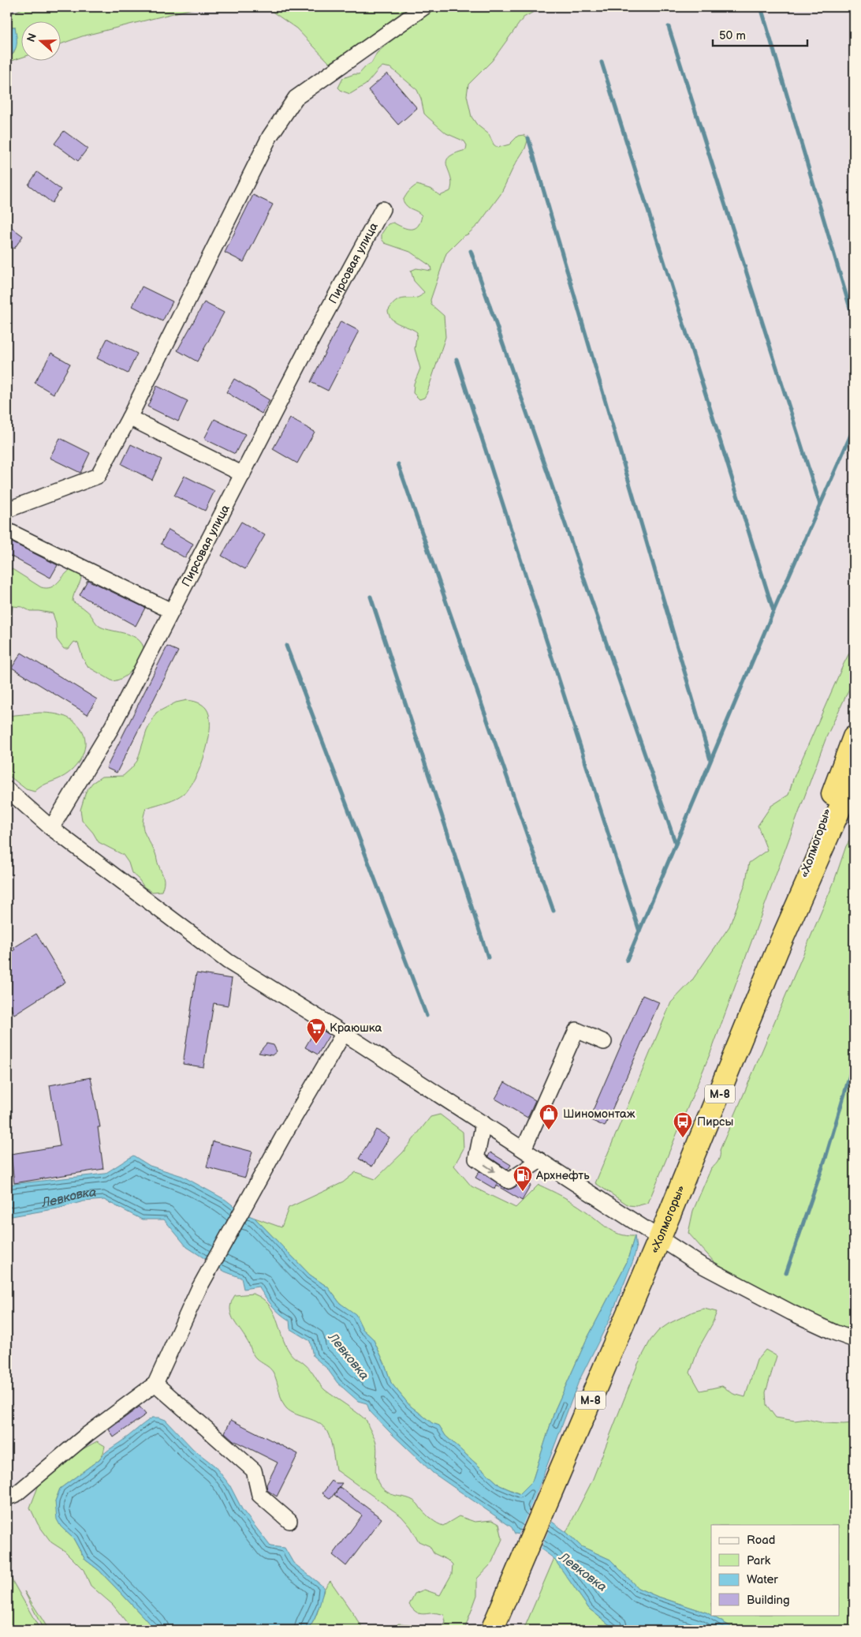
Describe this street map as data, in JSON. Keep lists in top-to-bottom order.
{
  "streets": {
    "highway": ["«Холмогоры»", "М-8"],
    "street": ["Пирсовая улица"]
  },
  "water": ["Левковка"],
  "places": {
    "supermarket": ["Краюшка"],
    "shop": ["Шиномонтаж"],
    "bus stop": ["Пирсы"],
    "fuel station": ["Архнефть"]
  },
  "legend": [
    "Road",
    "Park",
    "Water",
    "Building"
  ],
  "scale_bar": "50 m",
  "north": "left"
}
